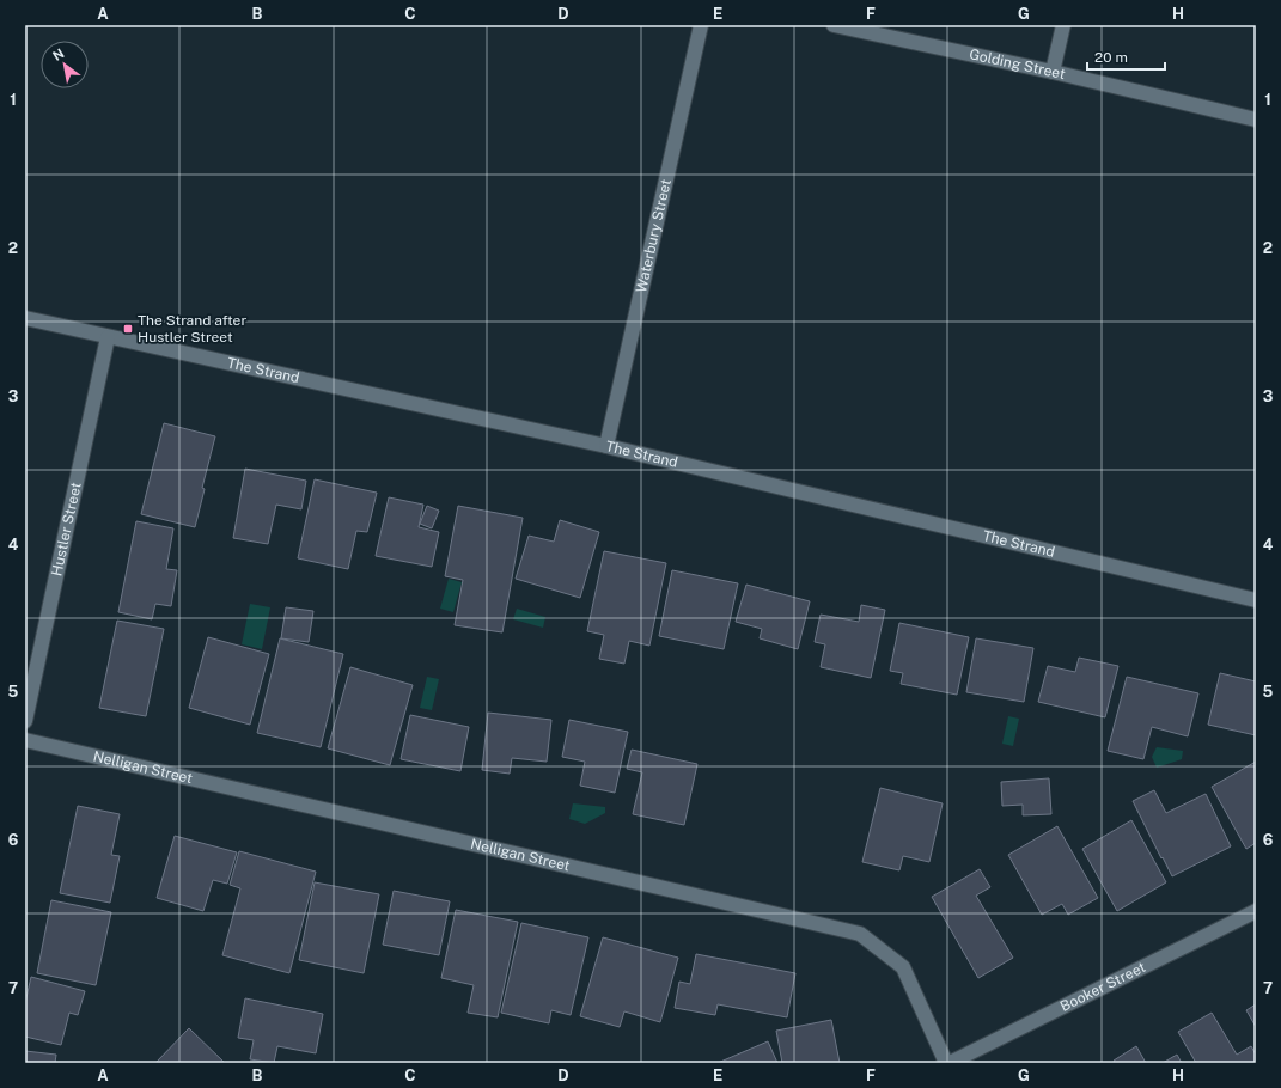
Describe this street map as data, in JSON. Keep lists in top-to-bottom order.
{
  "streets": {
    "street": [
      "Golding Street",
      "Waterbury Street",
      "The Strand",
      "Hustler Street",
      "Nelligan Street",
      "Booker Street"
    ]
  },
  "crossings": [
    ["Waterbury Street", "The Strand"],
    ["The Strand", "Hustler Street"],
    ["Nelligan Street", "Booker Street"]
  ],
  "places": {
    "transit": ["The Strand after Hustler Street"]
  },
  "scale_bar": "20 m",
  "north": "top left",
  "grid": {
    "columns": [
      "A",
      "B",
      "C",
      "D",
      "E",
      "F",
      "G",
      "H"
    ],
    "rows": [
      "1",
      "2",
      "3",
      "4",
      "5",
      "6",
      "7"
    ]
  }
}
